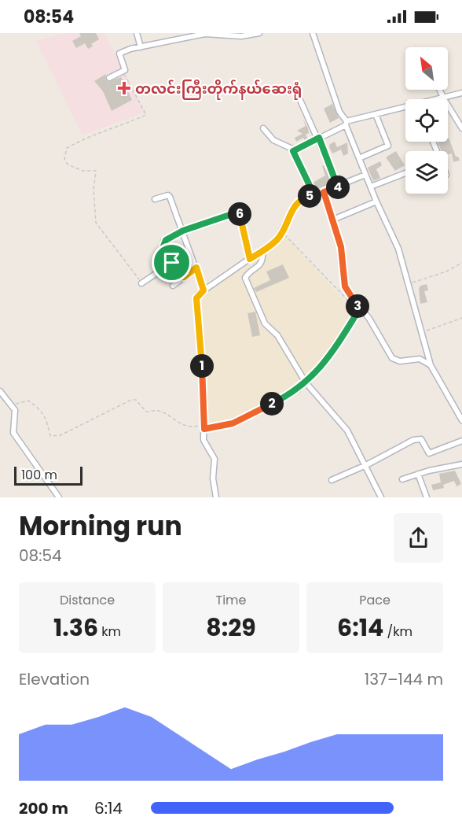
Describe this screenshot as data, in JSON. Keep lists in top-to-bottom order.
{
  "places": {
    "health": ["တလင်းကြီးတိုက်နယ်ဆေးရုံ"]
  },
  "scale_bar": "100 m",
  "north": "top left",
  "page": {
    "status": "08:54",
    "pins": [
      "4",
      "5",
      "6",
      "3",
      "1",
      "2"
    ],
    "scale": "100 m",
    "heading": ["Morning run", "08:54"],
    "stats": [
      ["Distance", "1.36 km"],
      ["Time", "8:29"],
      ["Pace", "6:14 /km"]
    ],
    "chart": ["Elevation", "137–144 m"],
    "list": [
      {
        "name": "200 m",
        "note": "6:14"
      }
    ]
  }
}
